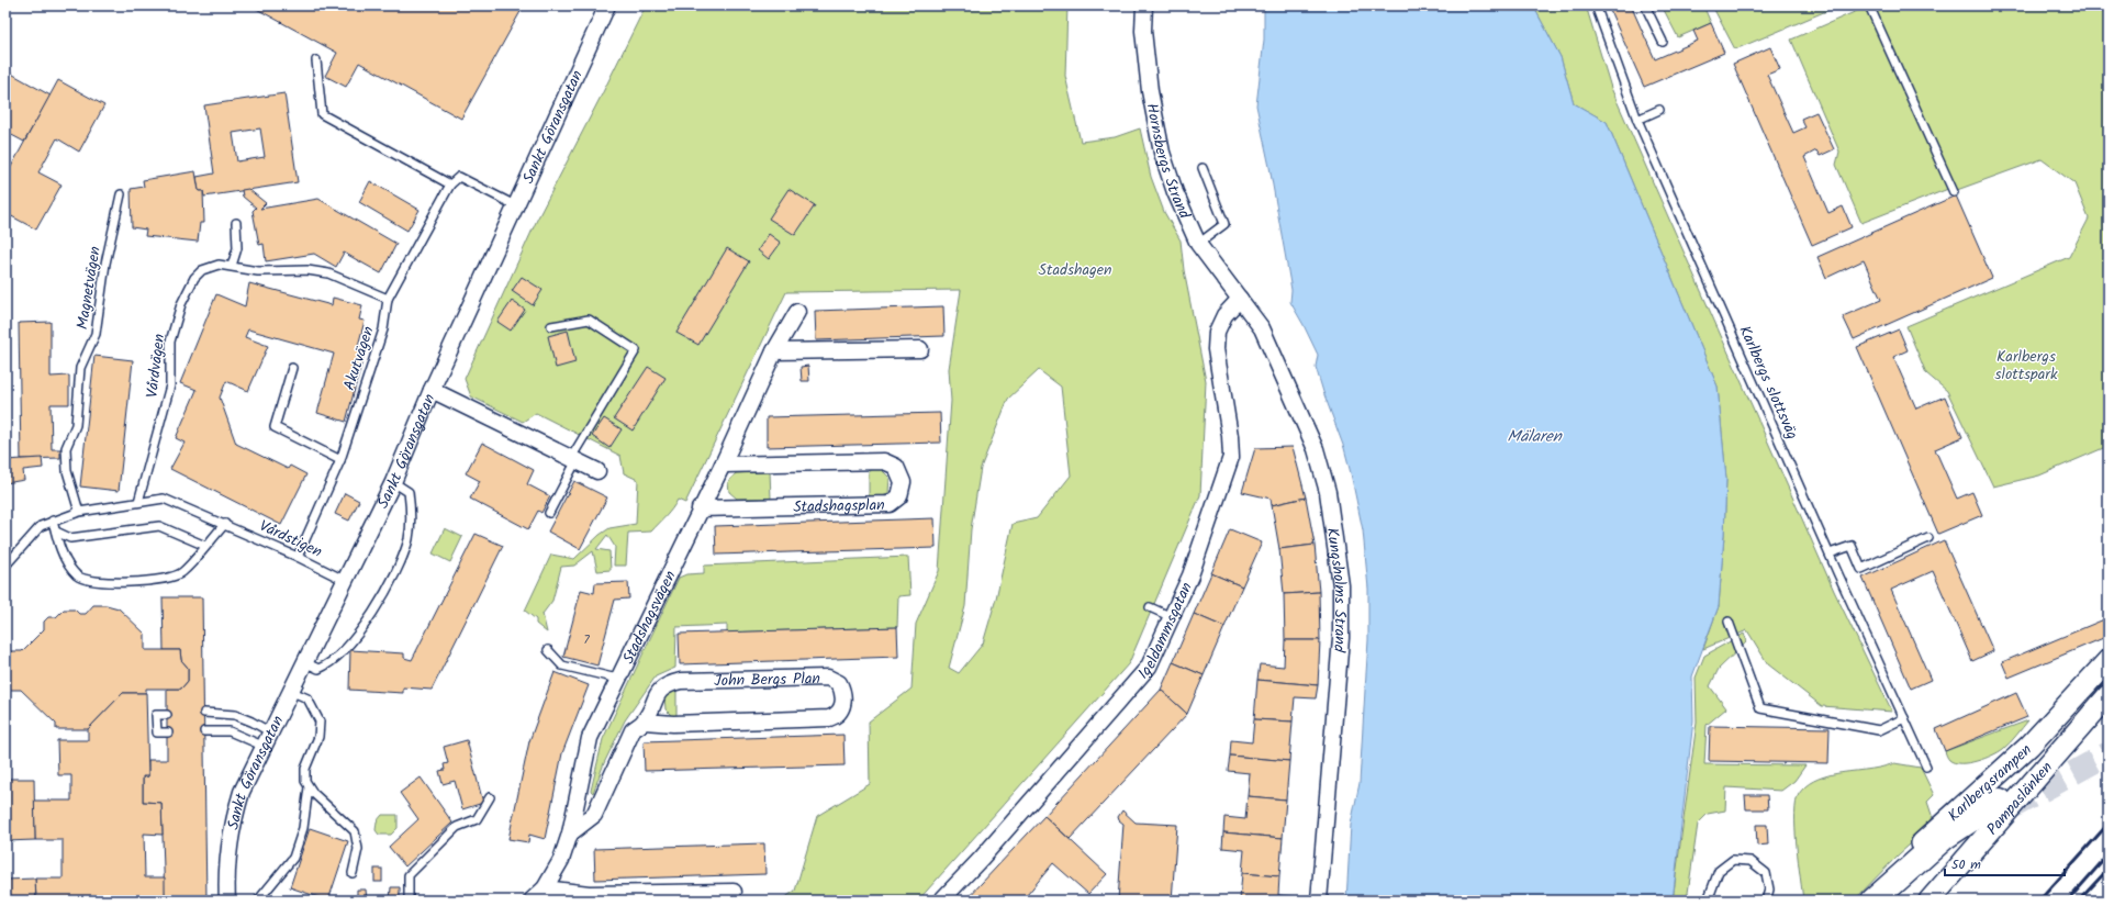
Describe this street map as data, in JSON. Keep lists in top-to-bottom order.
{
  "streets": {
    "main road": ["Karlbergsrampen", "Pampaslänken"],
    "street": [
      "Sankt Göransgatan",
      "Hornsbergs Strand",
      "Stadshagsplan",
      "Kungsholms Strand",
      "Stadshagsvägen",
      "Igeldammsgatan",
      "John Bergs Plan"
    ],
    "lane": [
      "Magnetvägen",
      "Akutvägen",
      "Vårdvägen",
      "Karlbergs slottsväg",
      "Vårdstigen"
    ]
  },
  "crossings": [
    ["Sankt Göransgatan", "Akutvägen"],
    ["Sankt Göransgatan", "Vårdstigen"],
    ["Hornsbergs Strand", "Kungsholms Strand"],
    ["Hornsbergs Strand", "Igeldammsgatan"],
    ["Magnetvägen", "Vårdstigen"],
    ["Akutvägen", "Vårdvägen"],
    ["Akutvägen", "Vårdstigen"],
    ["Vårdvägen", "Vårdstigen"],
    ["Stadshagsplan", "Stadshagsvägen"],
    ["Kungsholms Strand", "Igeldammsgatan"],
    ["Stadshagsvägen", "John Bergs Plan"]
  ],
  "water": ["Mälaren"],
  "parks": ["Stadshagen", "Karlbergs slottspark"],
  "house_numbers": ["7"],
  "scale_bar": "50 m"
}
